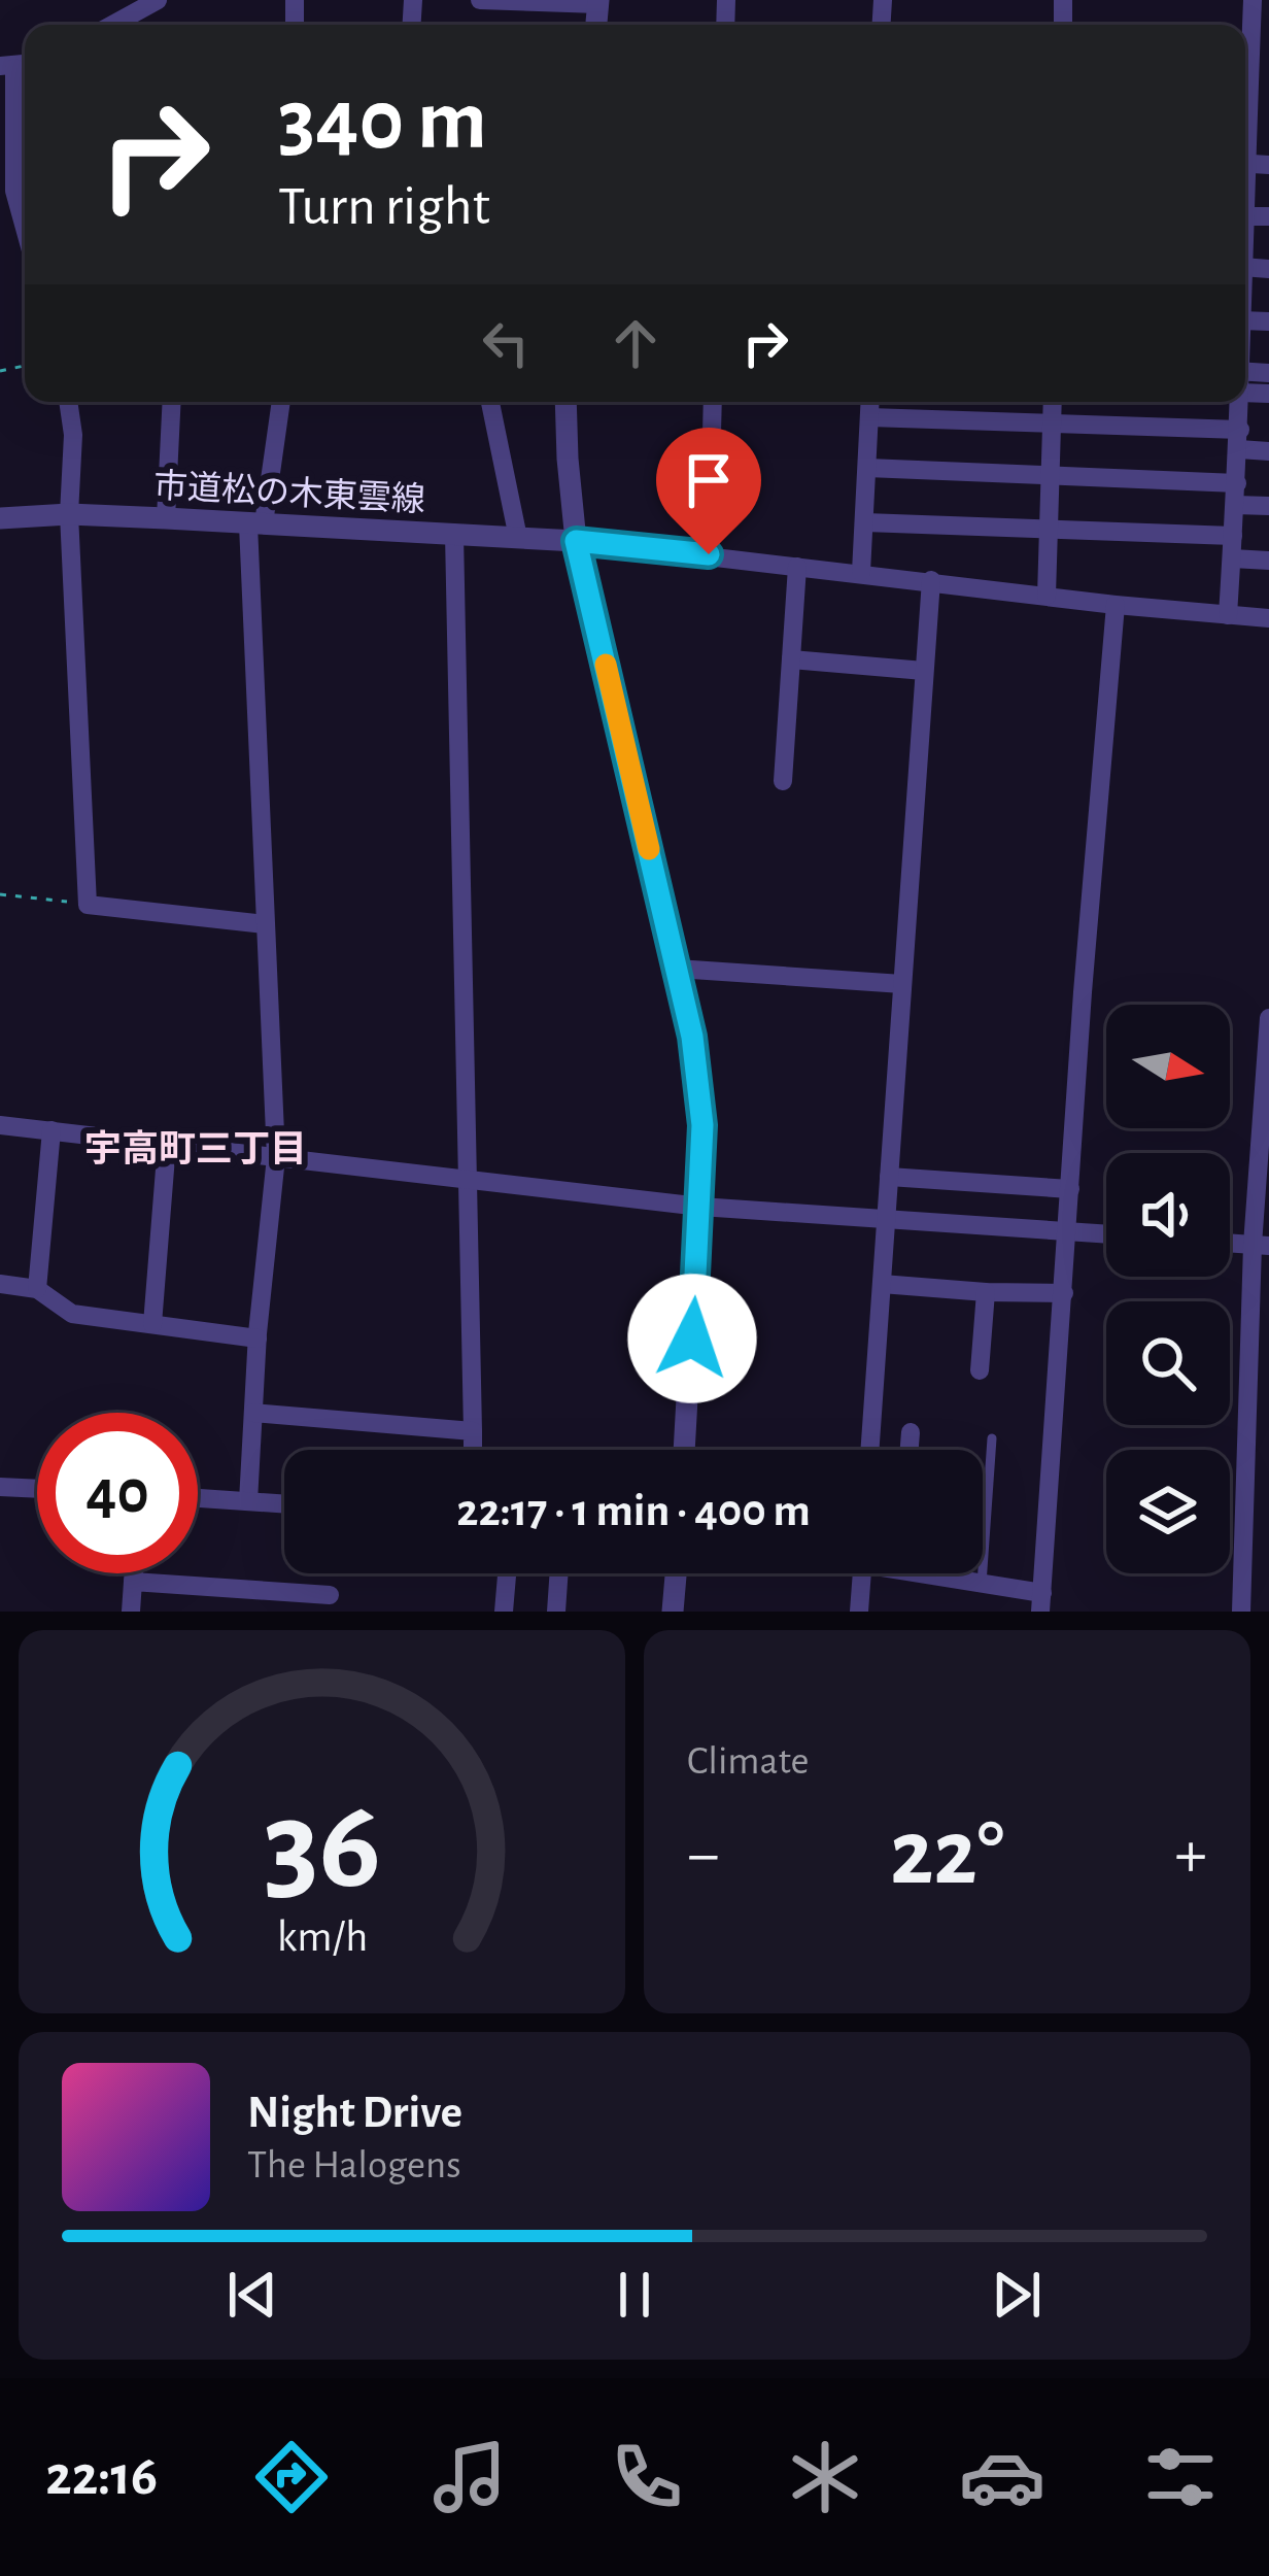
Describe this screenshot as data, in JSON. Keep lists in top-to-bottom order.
{
  "streets": {
    "street": ["市道松の木東雲線"]
  },
  "districts": ["宇高町三丁目"],
  "north": "right",
  "page": {
    "turn": ["340 m", "Turn right"],
    "limit": "40",
    "trip": "22:17 · 1 min · 400 m",
    "tile": "Climate",
    "heat": ["−", "22°", "+"],
    "song": ["Night Drive", "The Halogens"],
    "tabs": "22:16",
    "gauge": ["36", "km/h"]
  }
}
